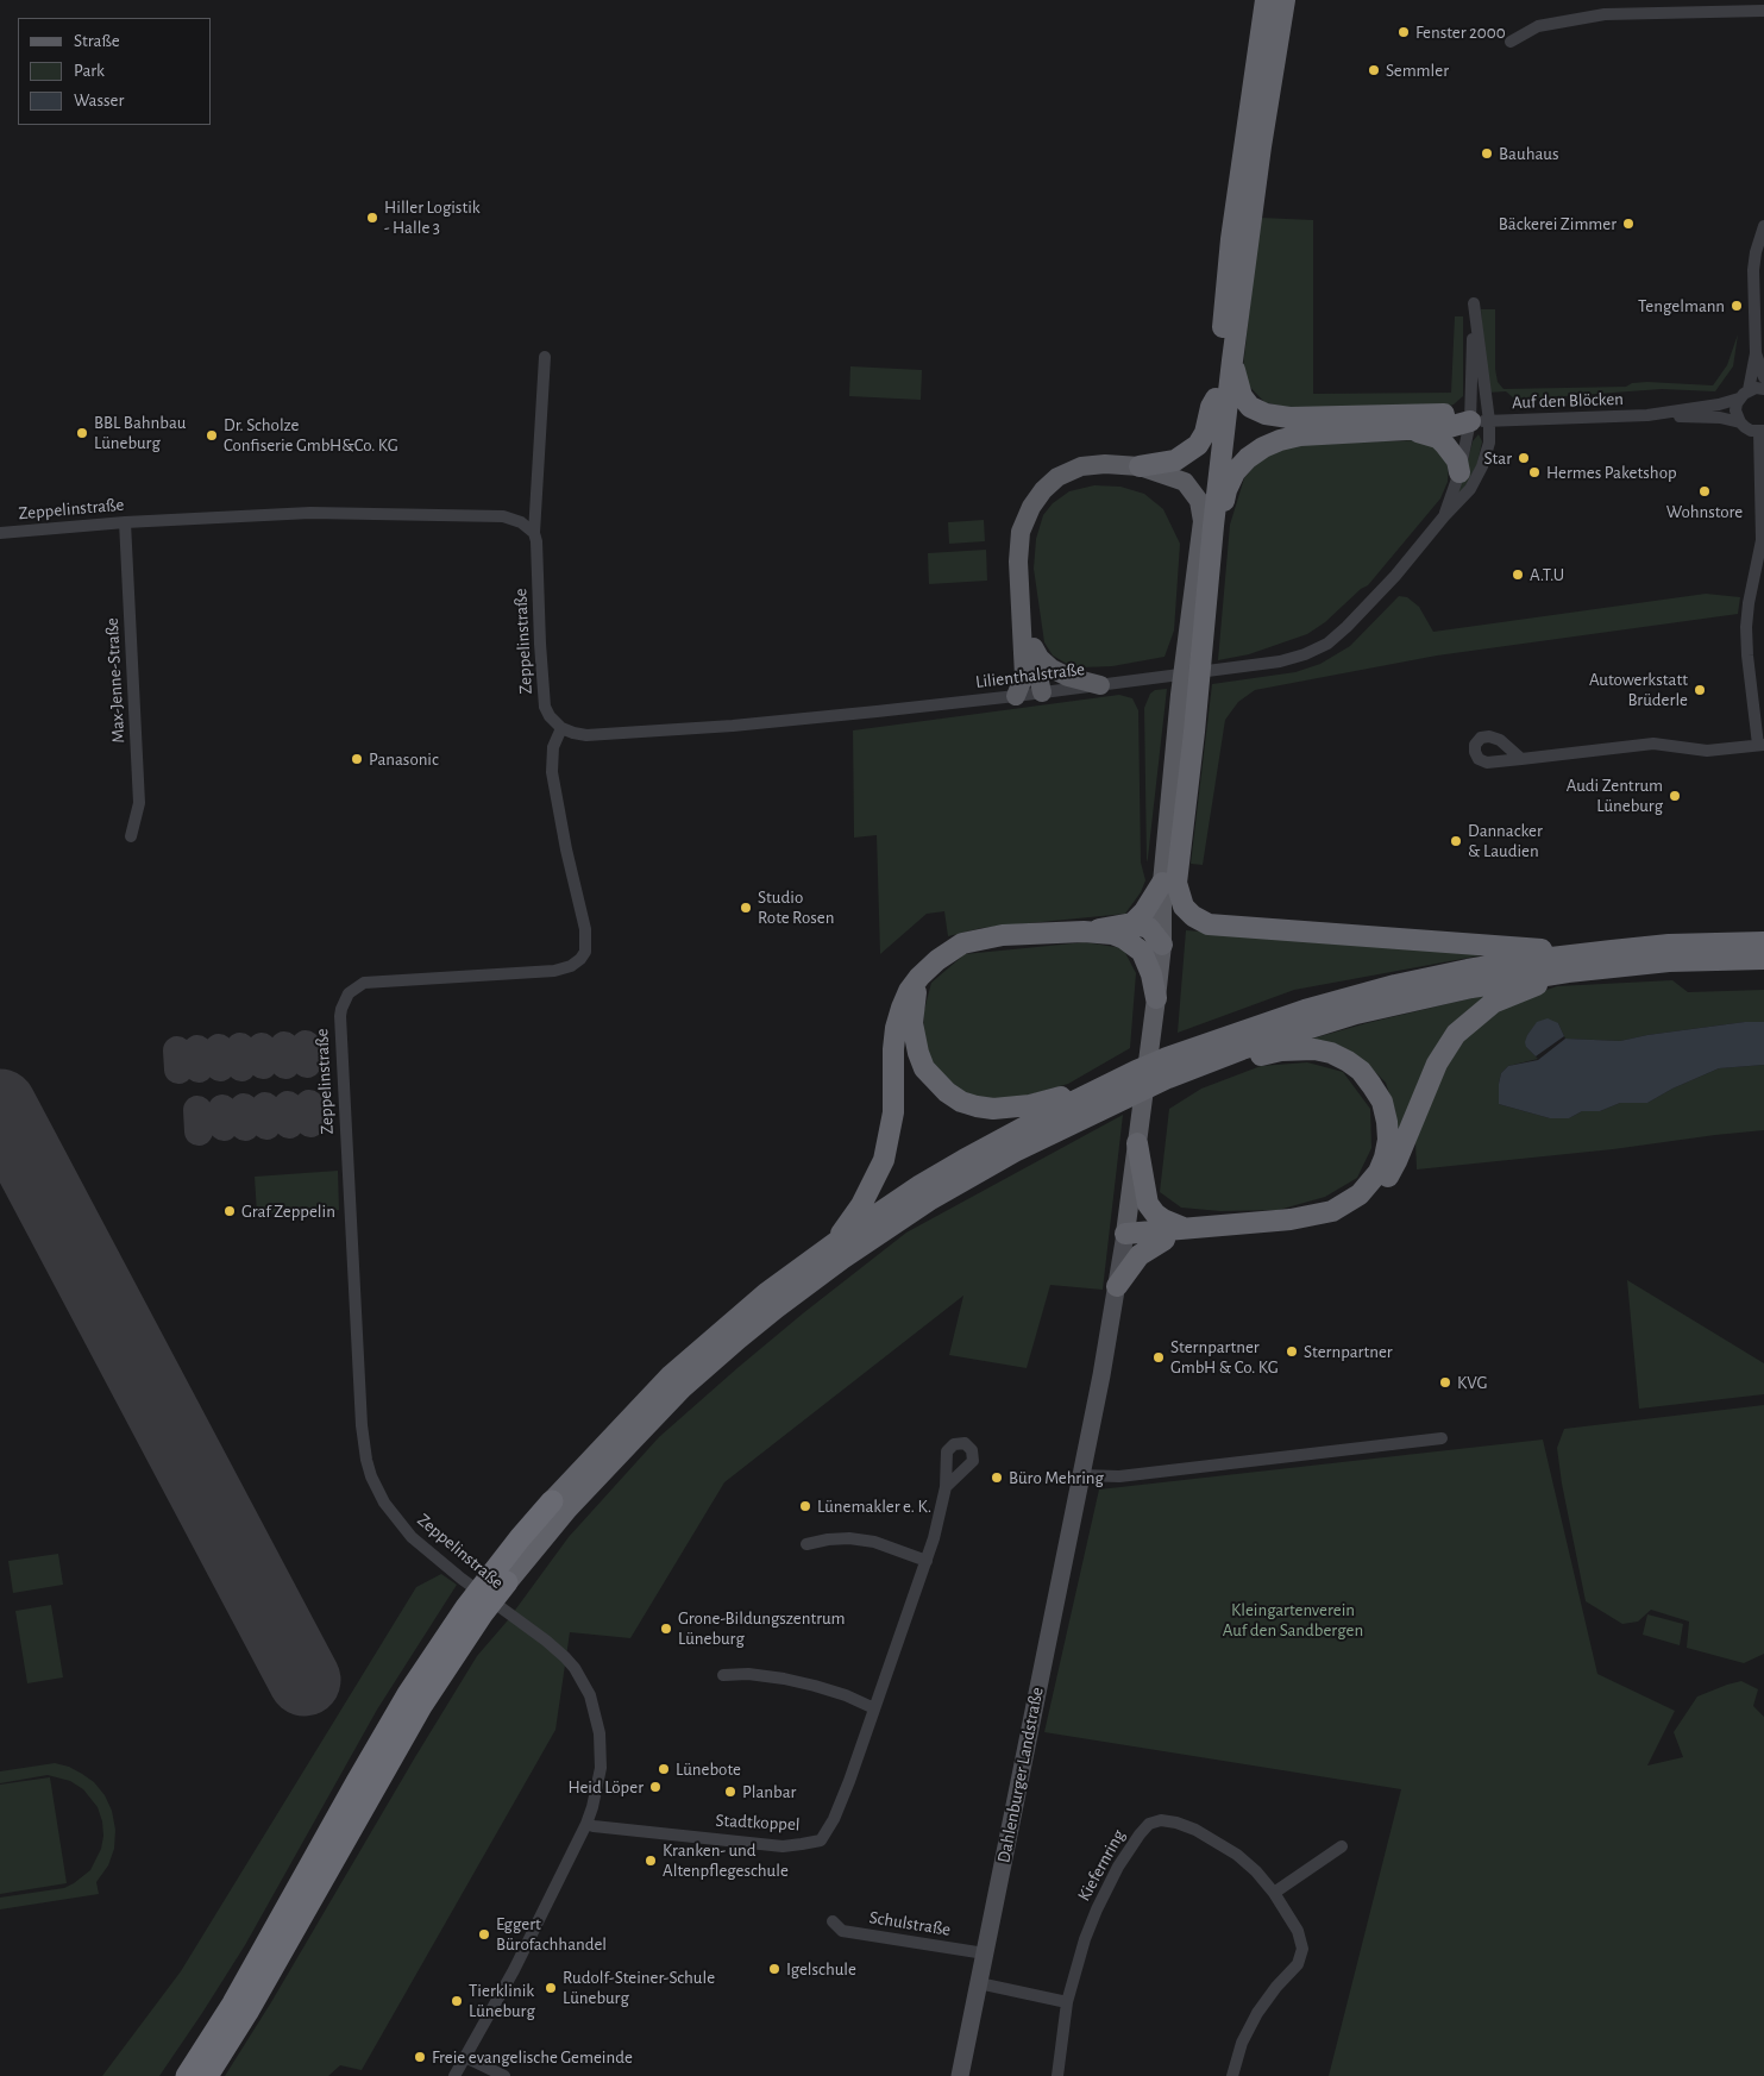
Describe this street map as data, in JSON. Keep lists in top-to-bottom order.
{
  "streets": {
    "main road": ["Dahlenburger Landstraße"],
    "street": [
      "Auf den Blöcken",
      "Zeppelinstraße",
      "Lilienthalstraße",
      "Max-Jenne-Straße",
      "Stadtkoppel",
      "Kiefernring",
      "Schulstraße"
    ]
  },
  "crossings": [
    ["Auf den Blöcken", "Lilienthalstraße"],
    ["Zeppelinstraße", "Lilienthalstraße"],
    ["Zeppelinstraße", "Max-Jenne-Straße"],
    ["Zeppelinstraße", "Stadtkoppel"],
    ["Dahlenburger Landstraße", "Schulstraße"]
  ],
  "parks": ["Kleingartenverein Auf den Sandbergen"],
  "places": [
    "Fenster 2000",
    "Semmler",
    "Bauhaus",
    "Hiller Logistik - Halle 3",
    "Bäckerei Zimmer",
    "Tengelmann",
    "BBL Bahnbau Lüneburg",
    "Dr. Scholze Confiserie GmbH&Co. KG",
    "Star",
    "Hermes Paketshop",
    "Wohnstore",
    "A.T.U",
    "Autowerkstatt Brüderle",
    "Panasonic",
    "Audi Zentrum Lüneburg",
    "Dannacker & Laudien",
    "Studio Rote Rosen",
    "Graf Zeppelin",
    "Sternpartner",
    "Sternpartner GmbH & Co. KG",
    "KVG",
    "Büro Mehring",
    "Lünemakler e. K.",
    "Grone-Bildungszentrum Lüneburg",
    "Lünebote",
    "Heid Löper",
    "Planbar",
    "Kranken- und Altenpflegeschule",
    "Eggert Bürofachhandel",
    "Igelschule",
    "Rudolf-Steiner-Schule Lüneburg",
    "Tierklinik Lüneburg",
    "Freie evangelische Gemeinde"
  ],
  "legend": ["Straße", "Park", "Wasser"]
}
